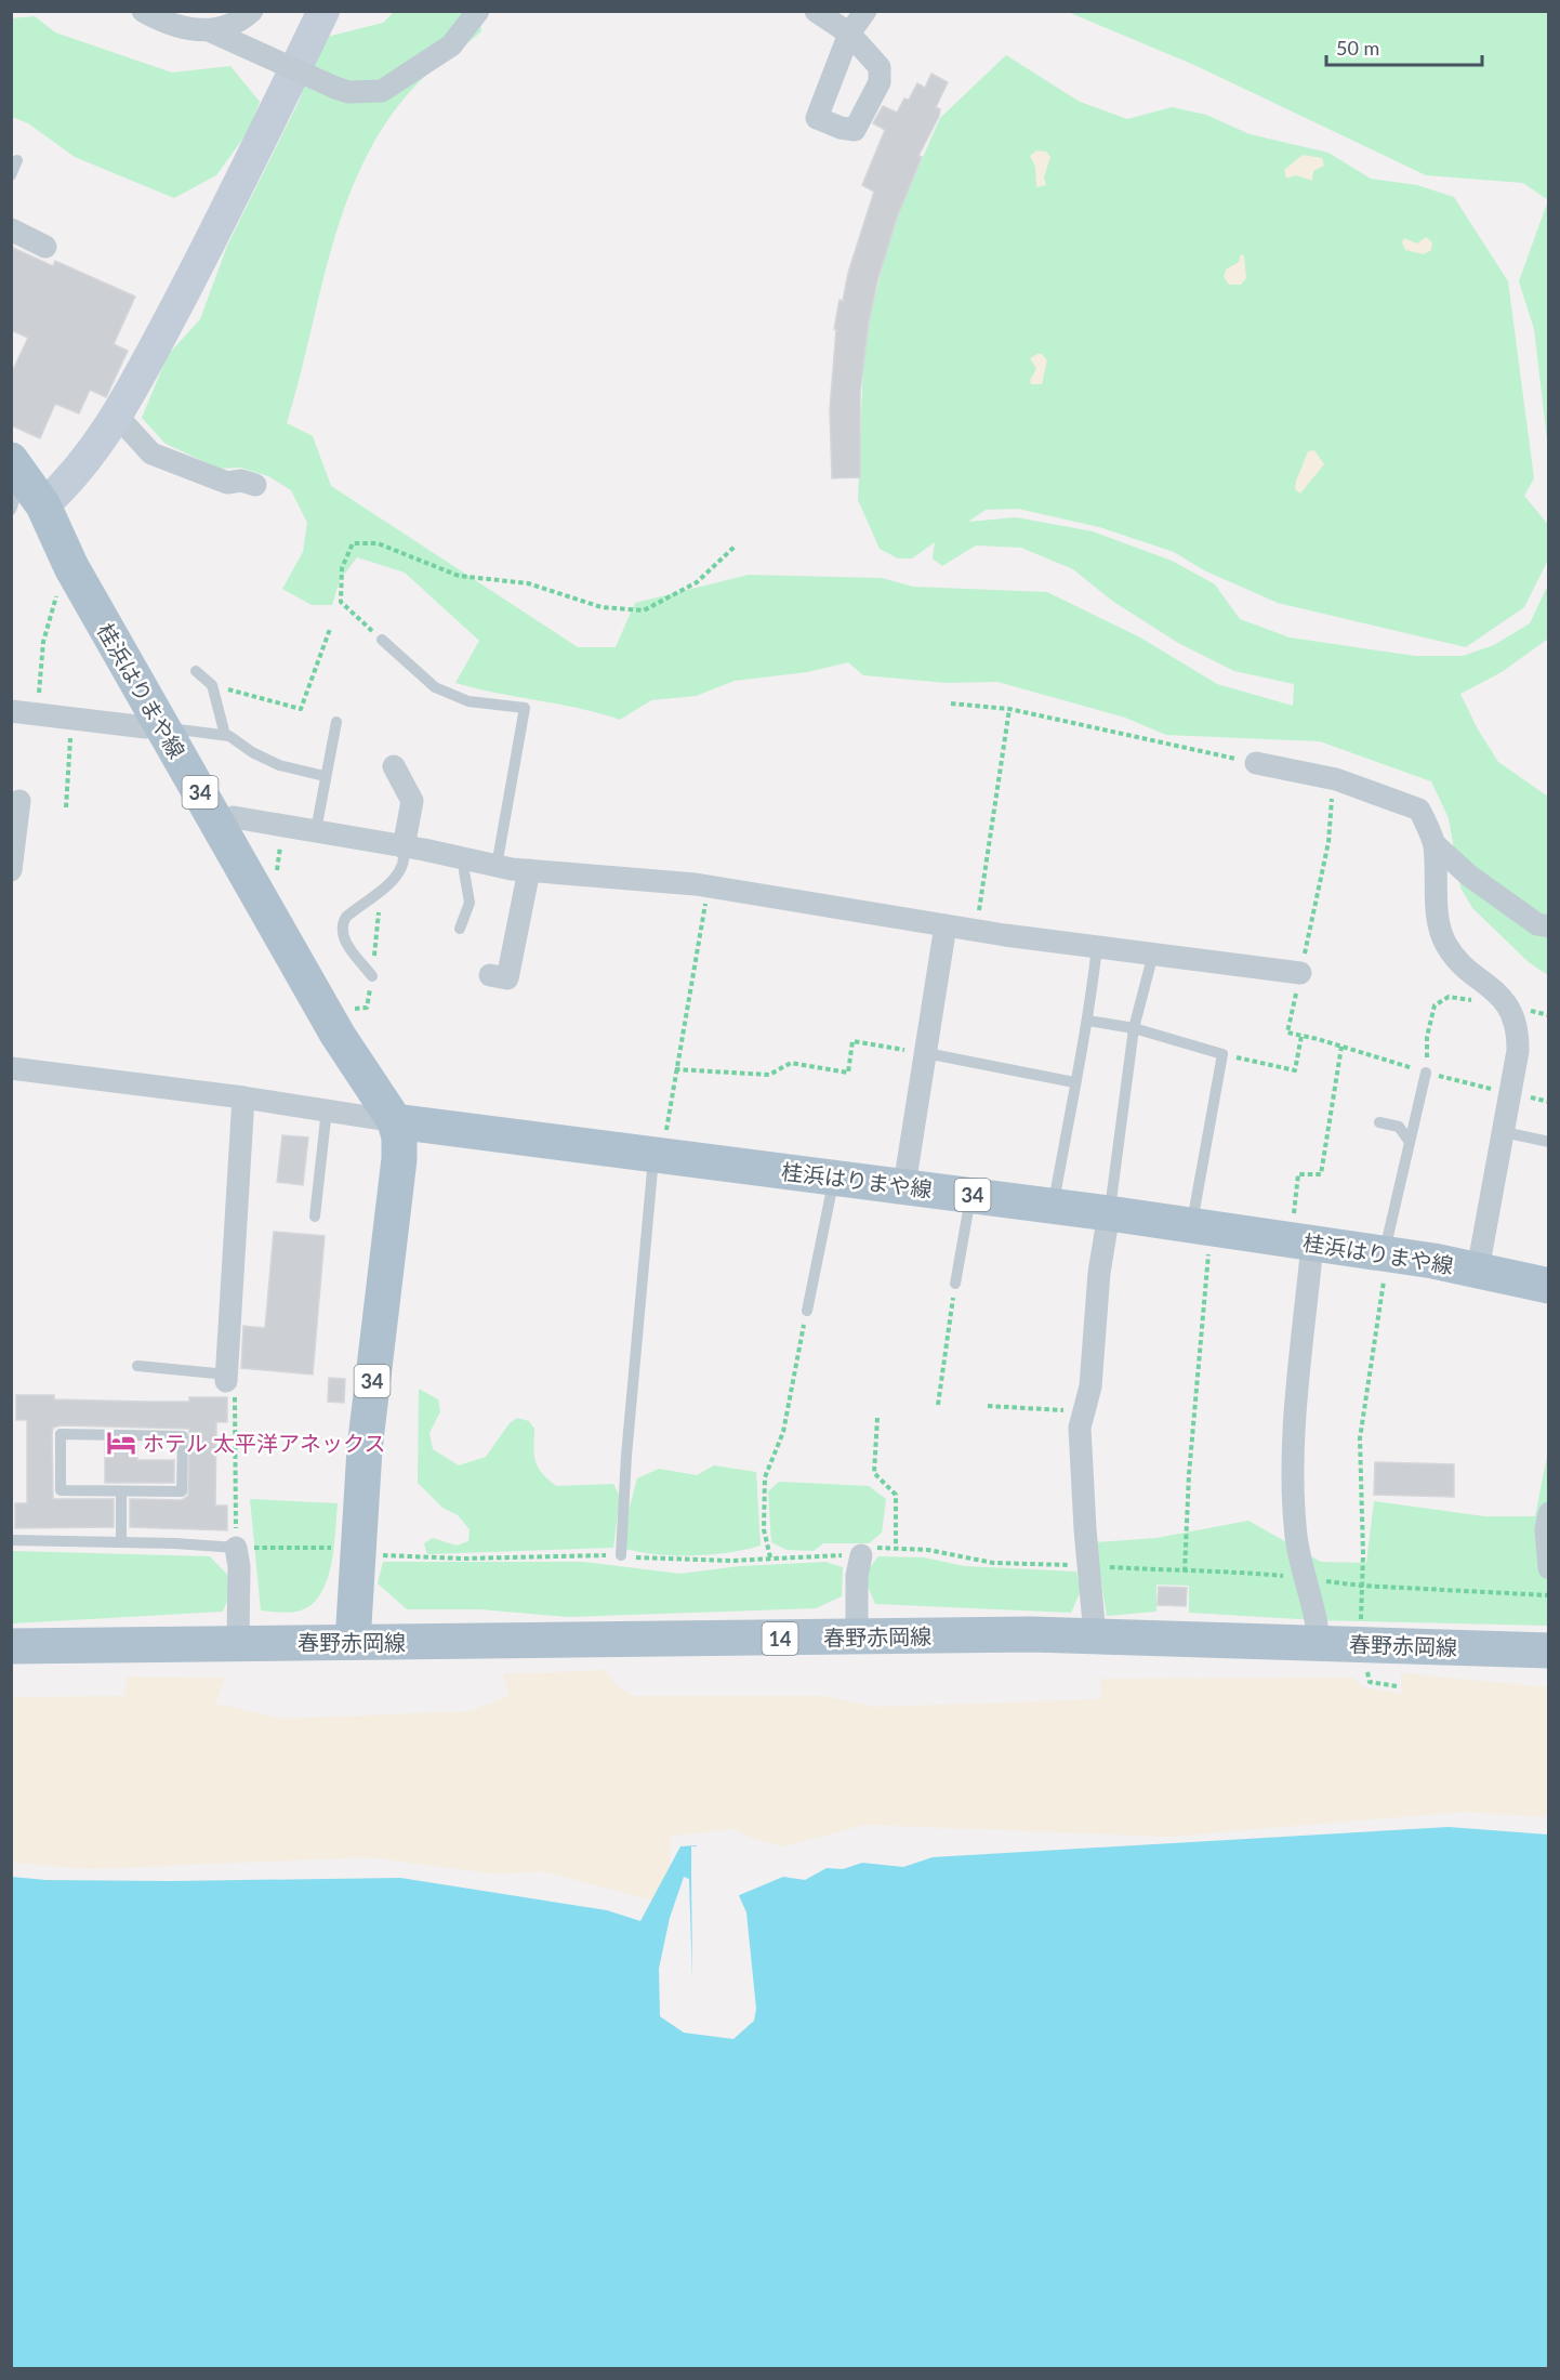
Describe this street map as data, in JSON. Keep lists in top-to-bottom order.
{
  "streets": {
    "main road": [
      "桂浜はりまや線",
      "34",
      "春野赤岡線",
      "14"
    ]
  },
  "crossings": [
    ["桂浜はりまや線", "春野赤岡線"]
  ],
  "places": {
    "hotel": ["ホテル 太平洋アネックス"]
  },
  "scale_bar": "50 m"
}
